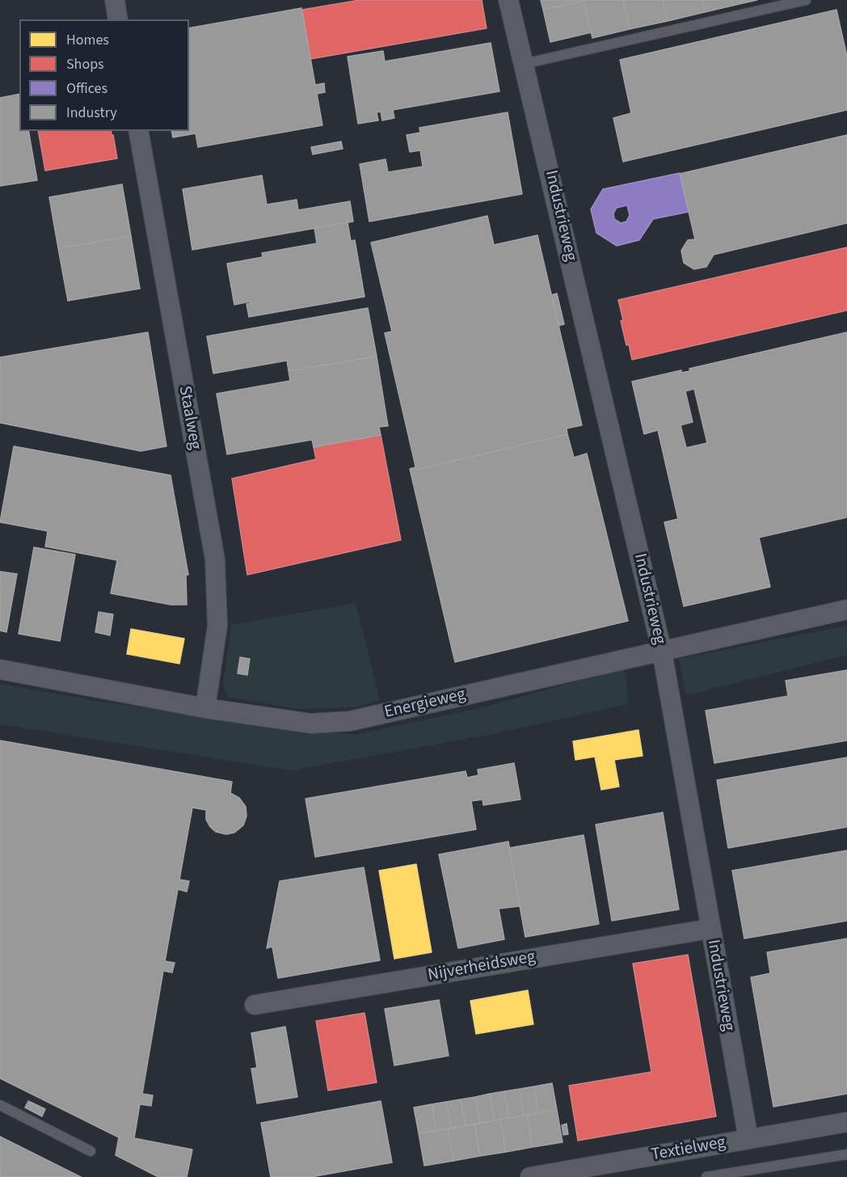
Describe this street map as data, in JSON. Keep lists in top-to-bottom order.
{
  "streets": {
    "street": [
      "Industrieweg",
      "Staalweg",
      "Energieweg",
      "Nijverheidsweg",
      "Textielweg"
    ]
  },
  "crossings": [
    ["Industrieweg", "Energieweg"],
    ["Industrieweg", "Nijverheidsweg"],
    ["Industrieweg", "Textielweg"],
    ["Staalweg", "Energieweg"]
  ],
  "legend": [
    "Homes",
    "Shops",
    "Offices",
    "Industry"
  ]
}
